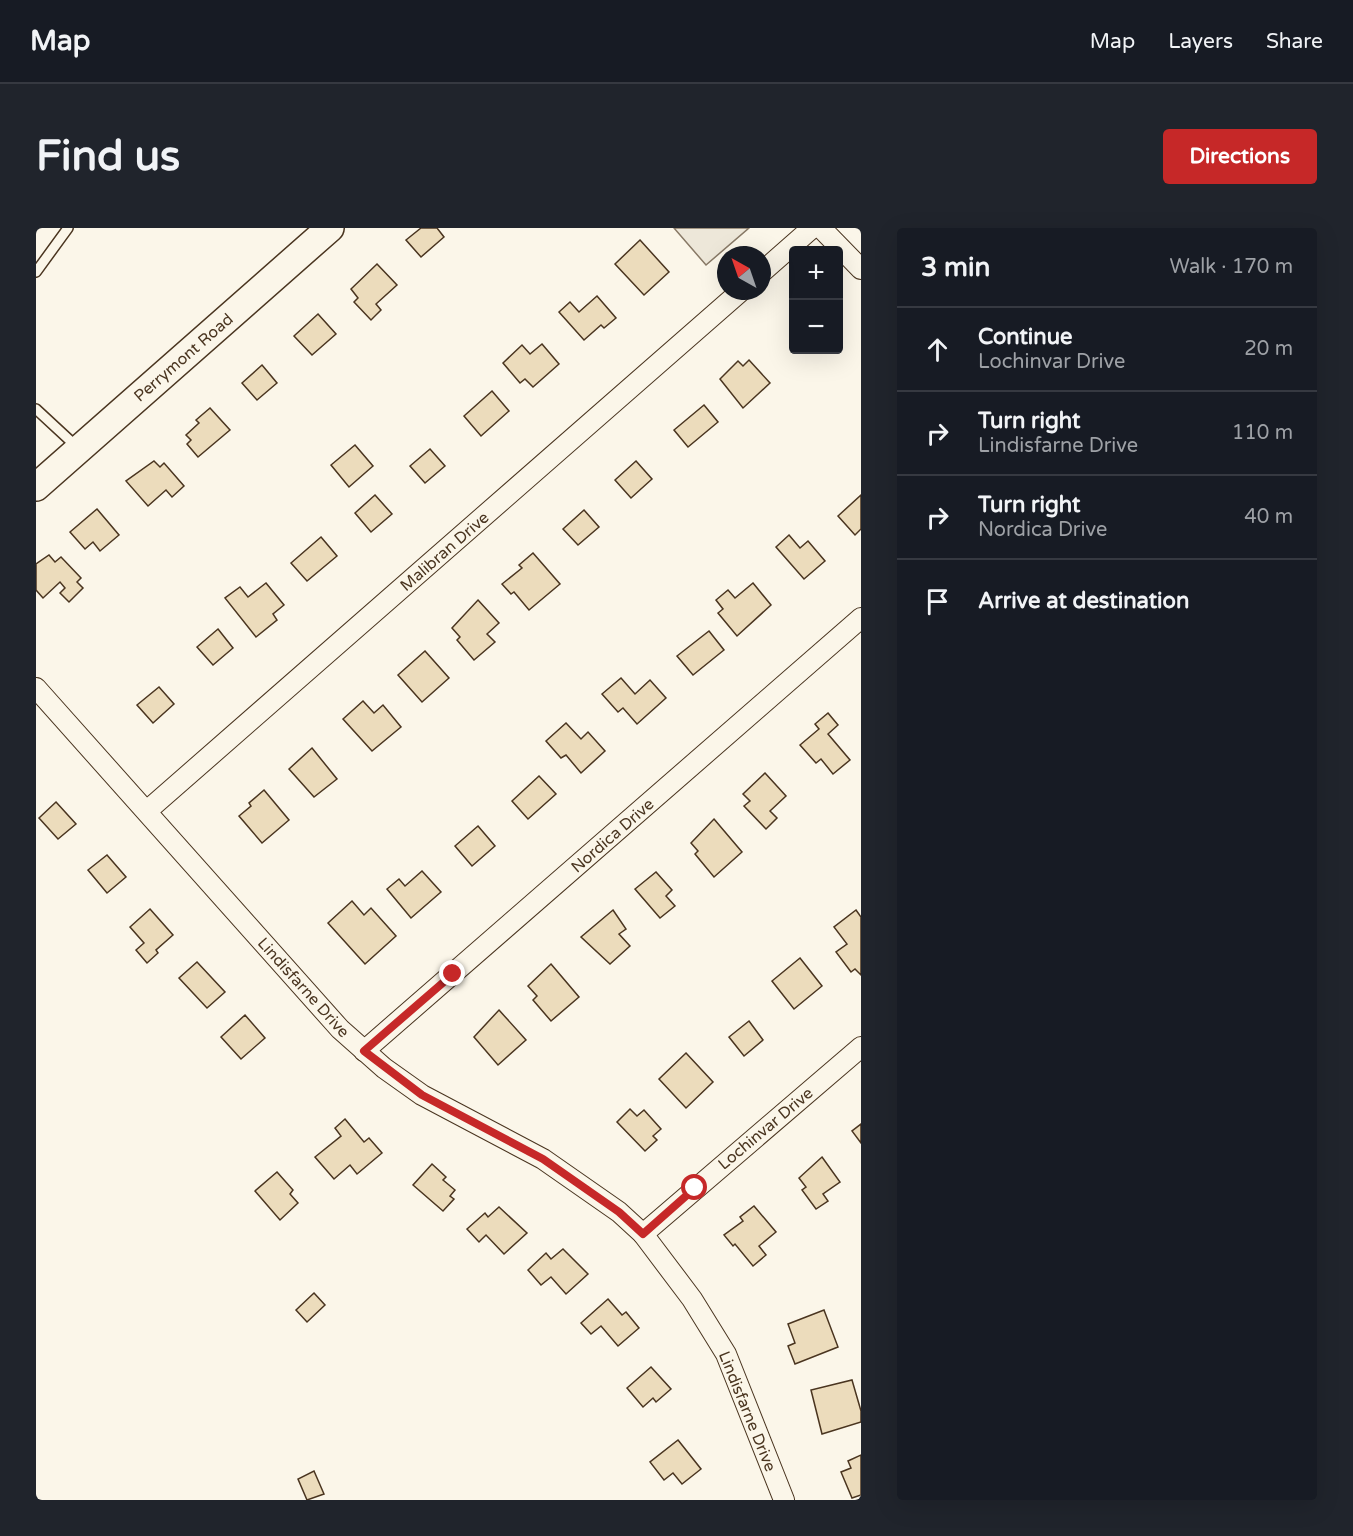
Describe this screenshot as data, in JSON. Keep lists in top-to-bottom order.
{
  "streets": {
    "street": [
      "Perrymont Road",
      "Malibran Drive",
      "Nordica Drive",
      "Lindisfarne Drive",
      "Lochinvar Drive"
    ]
  },
  "crossings": [
    ["Malibran Drive", "Lindisfarne Drive"],
    ["Nordica Drive", "Lindisfarne Drive"],
    ["Lindisfarne Drive", "Lochinvar Drive"]
  ],
  "north": "top left",
  "page": {
    "header": "Map",
    "nav": ["Map", "Layers", "Share"],
    "buttons": "Directions",
    "title": "Find us",
    "heading": ["3 min", "Walk · 170 m"],
    "map_buttons": ["+", "−"],
    "list": [
      ["Continue", "Lochinvar Drive", "20 m"],
      ["Turn right", "Lindisfarne Drive", "110 m"],
      ["Turn right", "Nordica Drive", "40 m"],
      "Arrive at destination"
    ]
  }
}
